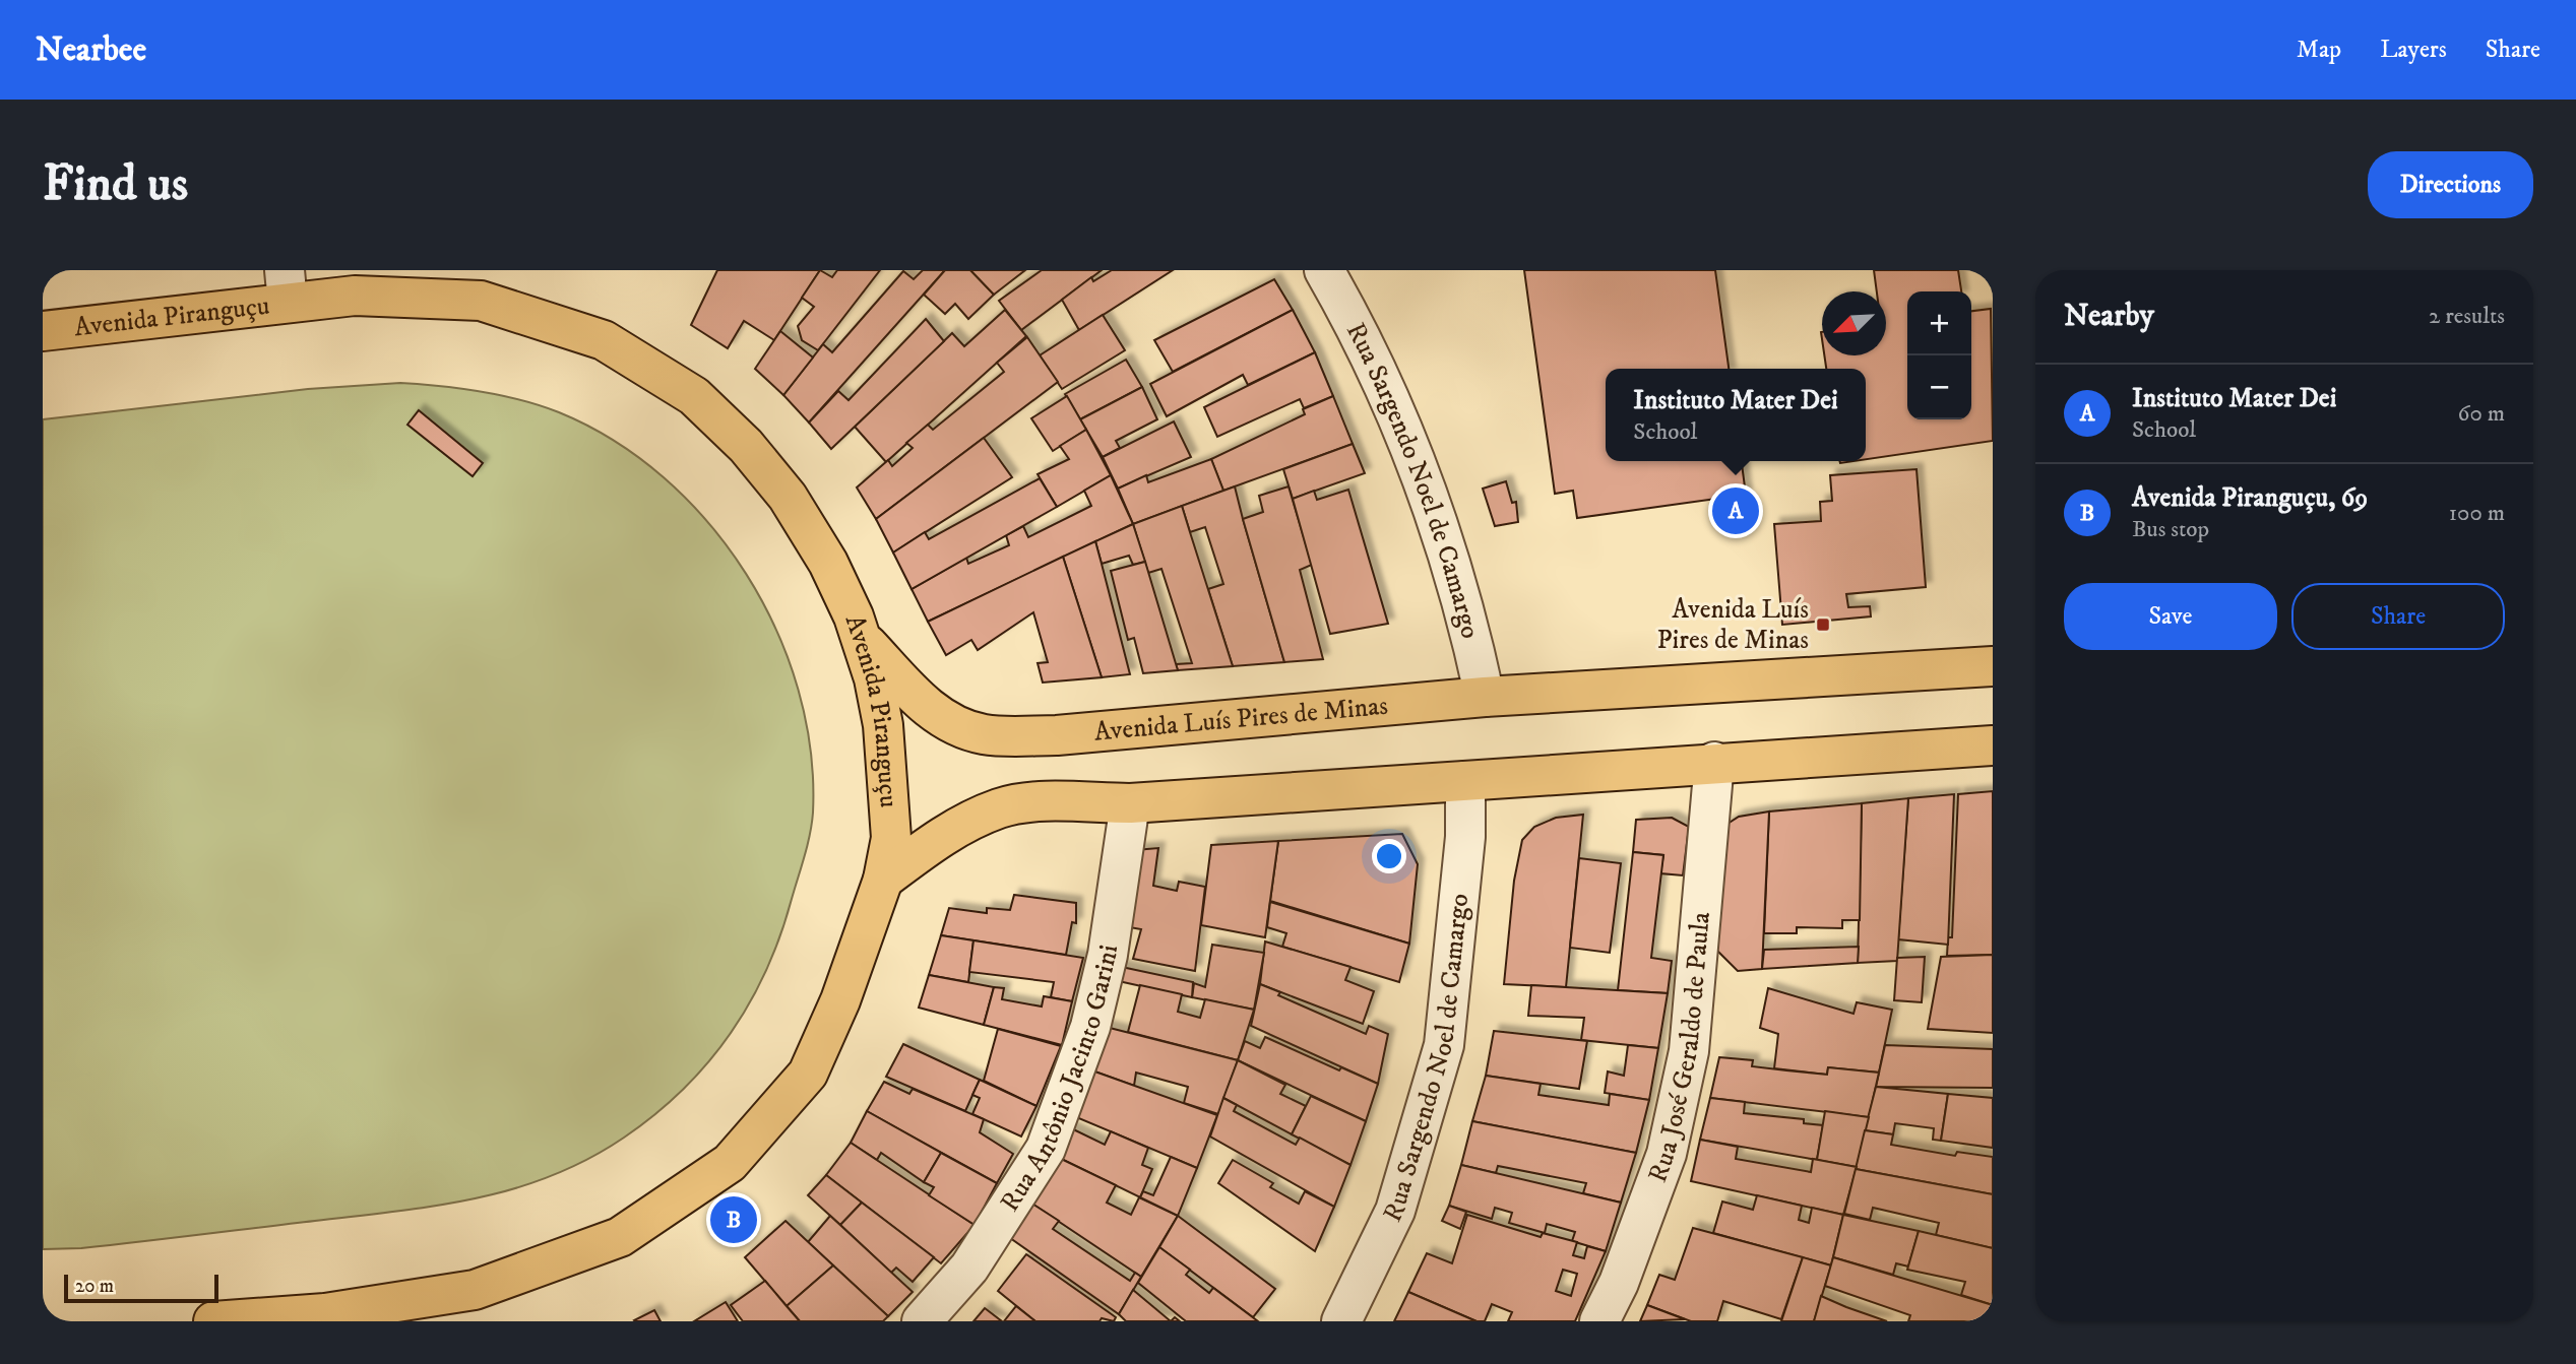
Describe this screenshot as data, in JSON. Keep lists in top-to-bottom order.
{
  "streets": {
    "main road": ["Avenida Piranguçu", "Avenida Luís Pires de Minas"],
    "street": ["Rua Sargendo Noel de Camargo", "Rua José Geraldo de Paula", "Rua Antônio Jacinto Garini"]
  },
  "crossings": [
    ["Avenida Piranguçu", "Avenida Luís Pires de Minas"],
    ["Rua Sargendo Noel de Camargo", "Avenida Luís Pires de Minas"]
  ],
  "places": {
    "transit": ["Avenida Luís Pires de Minas"]
  },
  "scale_bar": "20 m",
  "north": "bottom left",
  "page": {
    "header": "Nearbee",
    "nav": ["Map", "Layers", "Share"],
    "buttons": [
      "Directions",
      ["Save", "Share"]
    ],
    "title": "Find us",
    "heading": ["Nearby", "2 results"],
    "map_buttons": ["+", "−"],
    "list": [
      {
        "mark": "A",
        "name": "Instituto Mater Dei",
        "note": "School",
        "value": "60 m"
      },
      {
        "mark": "B",
        "name": "Avenida Piranguçu, 69",
        "note": "Bus stop",
        "value": "100 m"
      }
    ],
    "popup": ["Instituto Mater Dei", "School"],
    "pins": ["A", "B"],
    "scale": "20 m"
  }
}
